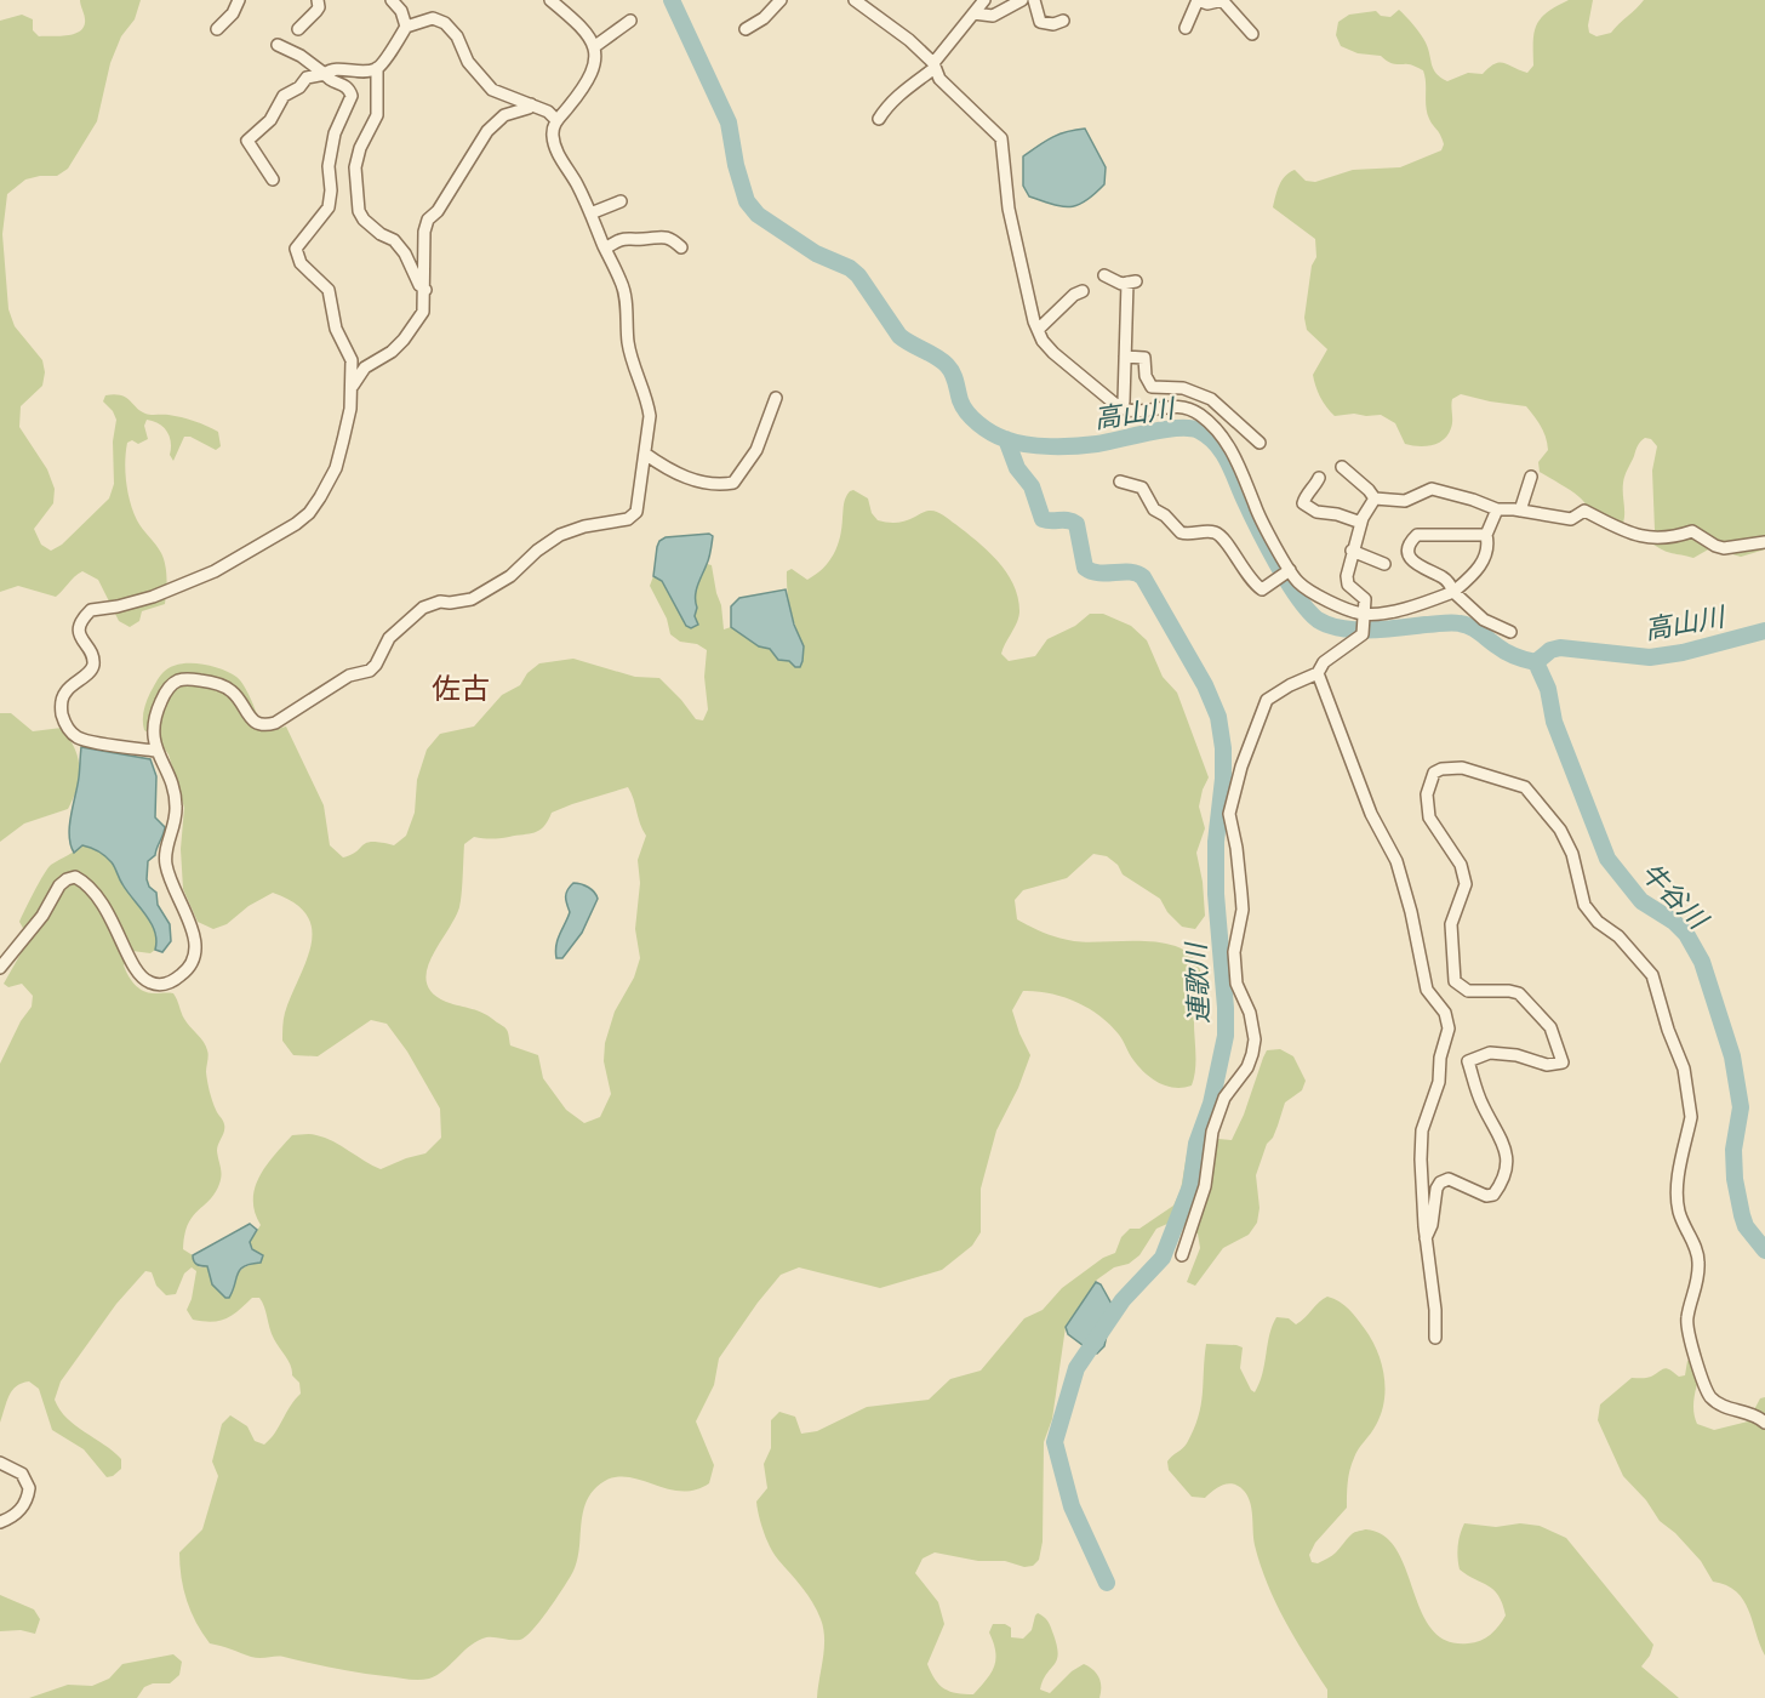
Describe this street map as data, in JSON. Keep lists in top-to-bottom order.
{
  "districts": ["佐古"],
  "water": ["高山川", "牛谷川", "連歌川"]
}
